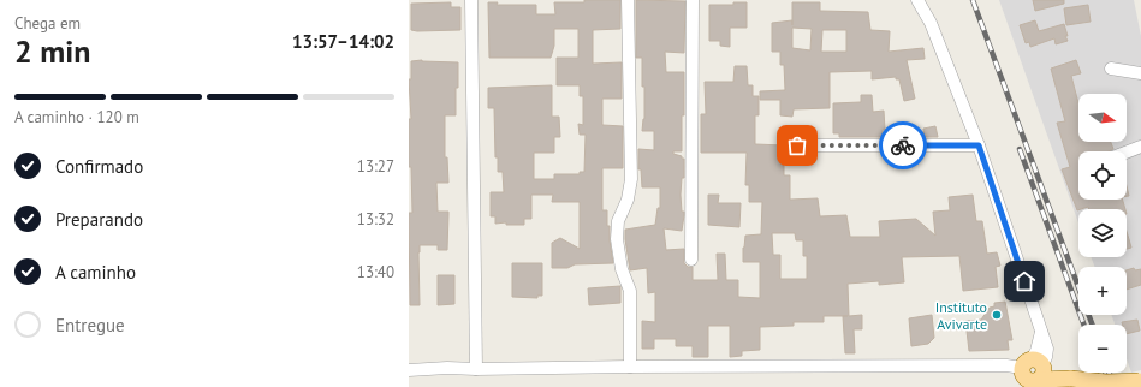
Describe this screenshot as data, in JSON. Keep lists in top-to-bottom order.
{
  "places": ["Instituto Avivarte"],
  "north": "right",
  "page": {
    "heading": ["2 min", "Chega em", "13:57–14:02"],
    "bar": "A caminho · 120 m",
    "map_buttons": ["+", "−"],
    "list": [
      ["Confirmado", "13:27"],
      ["Preparando", "13:32"],
      ["A caminho", "13:40"],
      "Entregue"
    ]
  }
}
